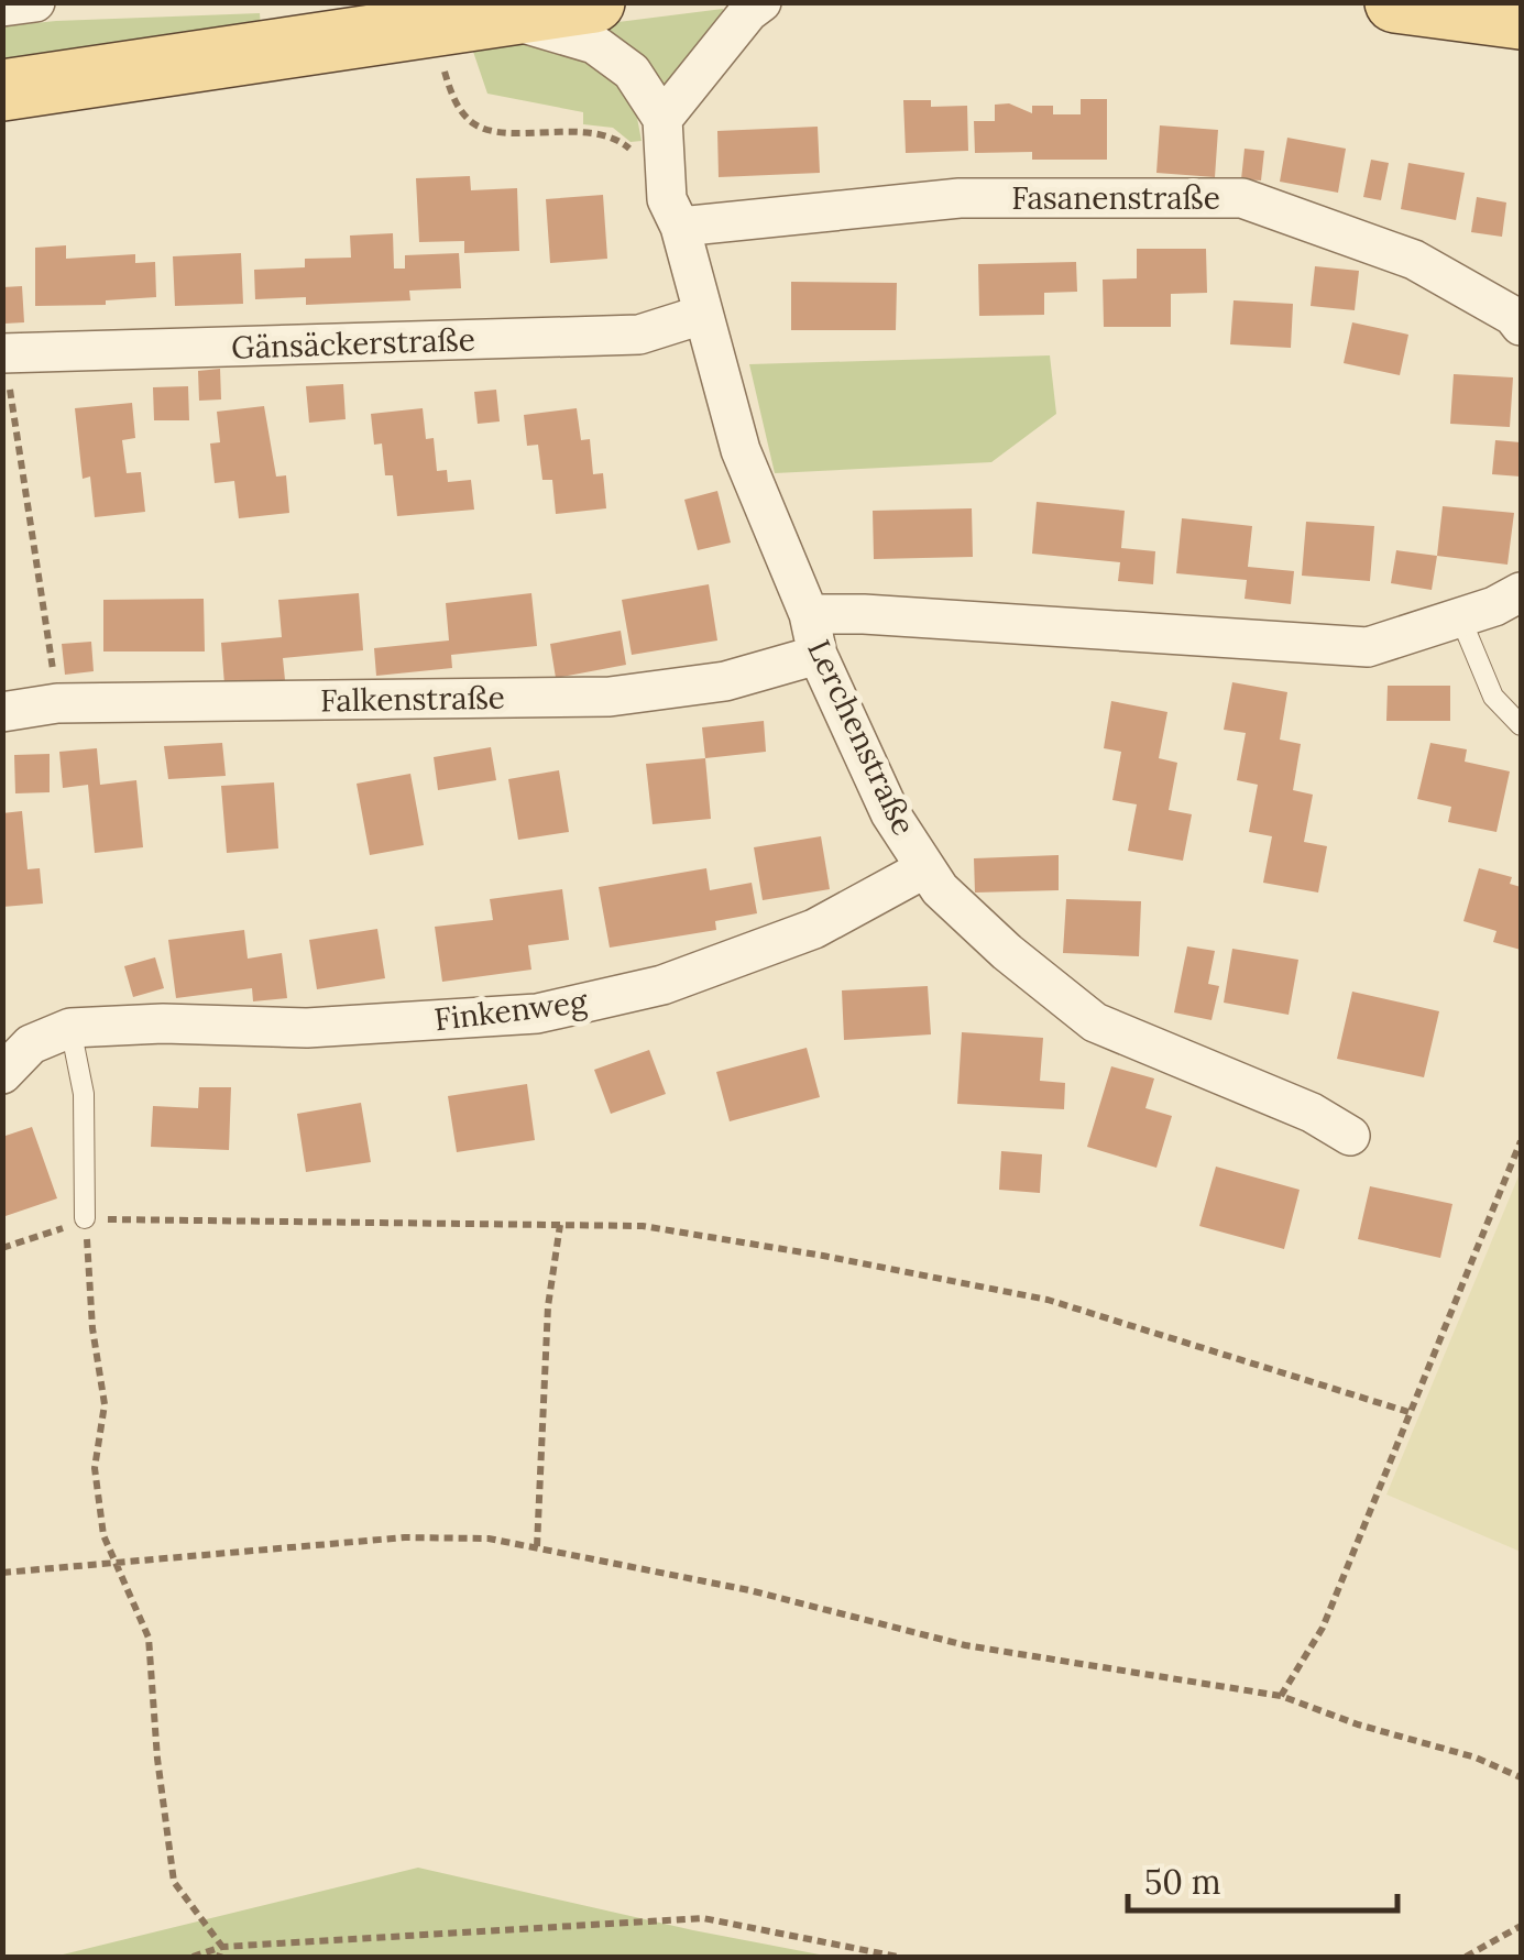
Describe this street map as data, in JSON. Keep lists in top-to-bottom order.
{
  "streets": {
    "street": [
      "Fasanenstraße",
      "Gänsäckerstraße",
      "Falkenstraße",
      "Lerchenstraße",
      "Finkenweg"
    ]
  },
  "crossings": [
    ["Fasanenstraße", "Lerchenstraße"],
    ["Gänsäckerstraße", "Lerchenstraße"],
    ["Falkenstraße", "Lerchenstraße"],
    ["Lerchenstraße", "Finkenweg"]
  ],
  "scale_bar": "50 m"
}
